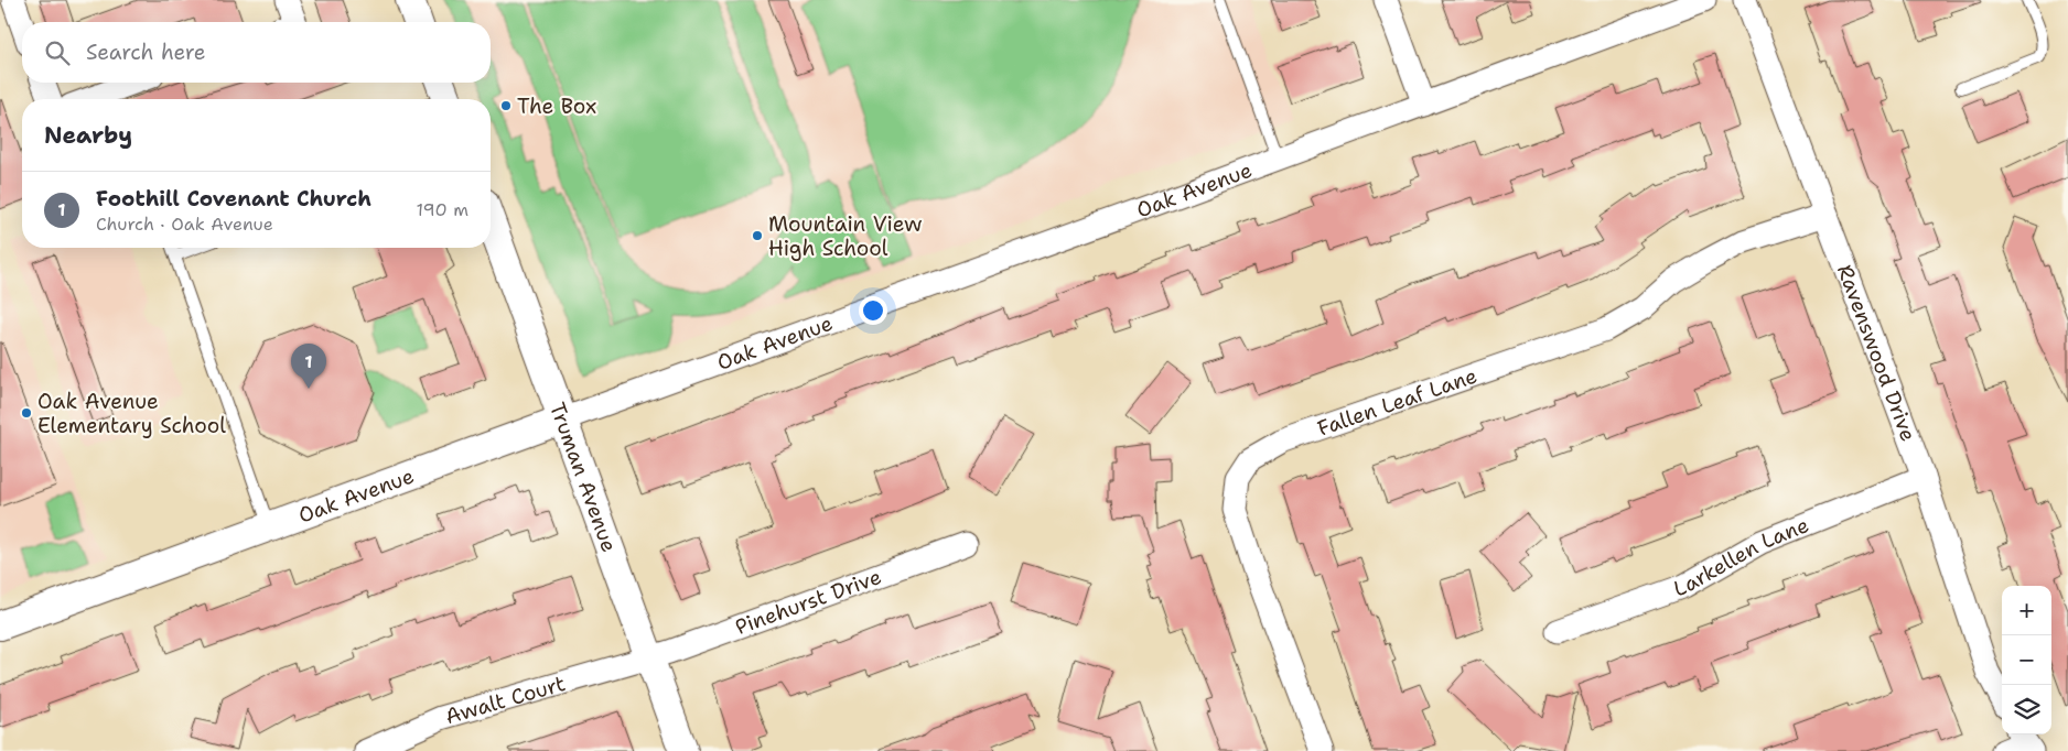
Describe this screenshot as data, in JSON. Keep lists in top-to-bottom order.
{
  "streets": {
    "street": [
      "Oak Avenue",
      "Ravenswood Drive",
      "Fallen Leaf Lane",
      "Truman Avenue",
      "Larkellen Lane",
      "Pinehurst Drive",
      "Awalt Court"
    ]
  },
  "crossings": [
    ["Oak Avenue", "Truman Avenue"],
    ["Ravenswood Drive", "Fallen Leaf Lane"],
    ["Ravenswood Drive", "Larkellen Lane"],
    ["Truman Avenue", "Pinehurst Drive"],
    ["Truman Avenue", "Awalt Court"],
    ["Pinehurst Drive", "Awalt Court"]
  ],
  "places": ["The Box", "Mountain View High School", "Oak Avenue Elementary School"],
  "page": {
    "search": "Search here",
    "heading": "Nearby",
    "list": [
      {
        "mark": "1",
        "name": "Foothill Covenant Church",
        "note": "Church · Oak Avenue",
        "value": "190 m"
      }
    ],
    "pins": "1",
    "map_buttons": ["+", "−"]
  }
}
